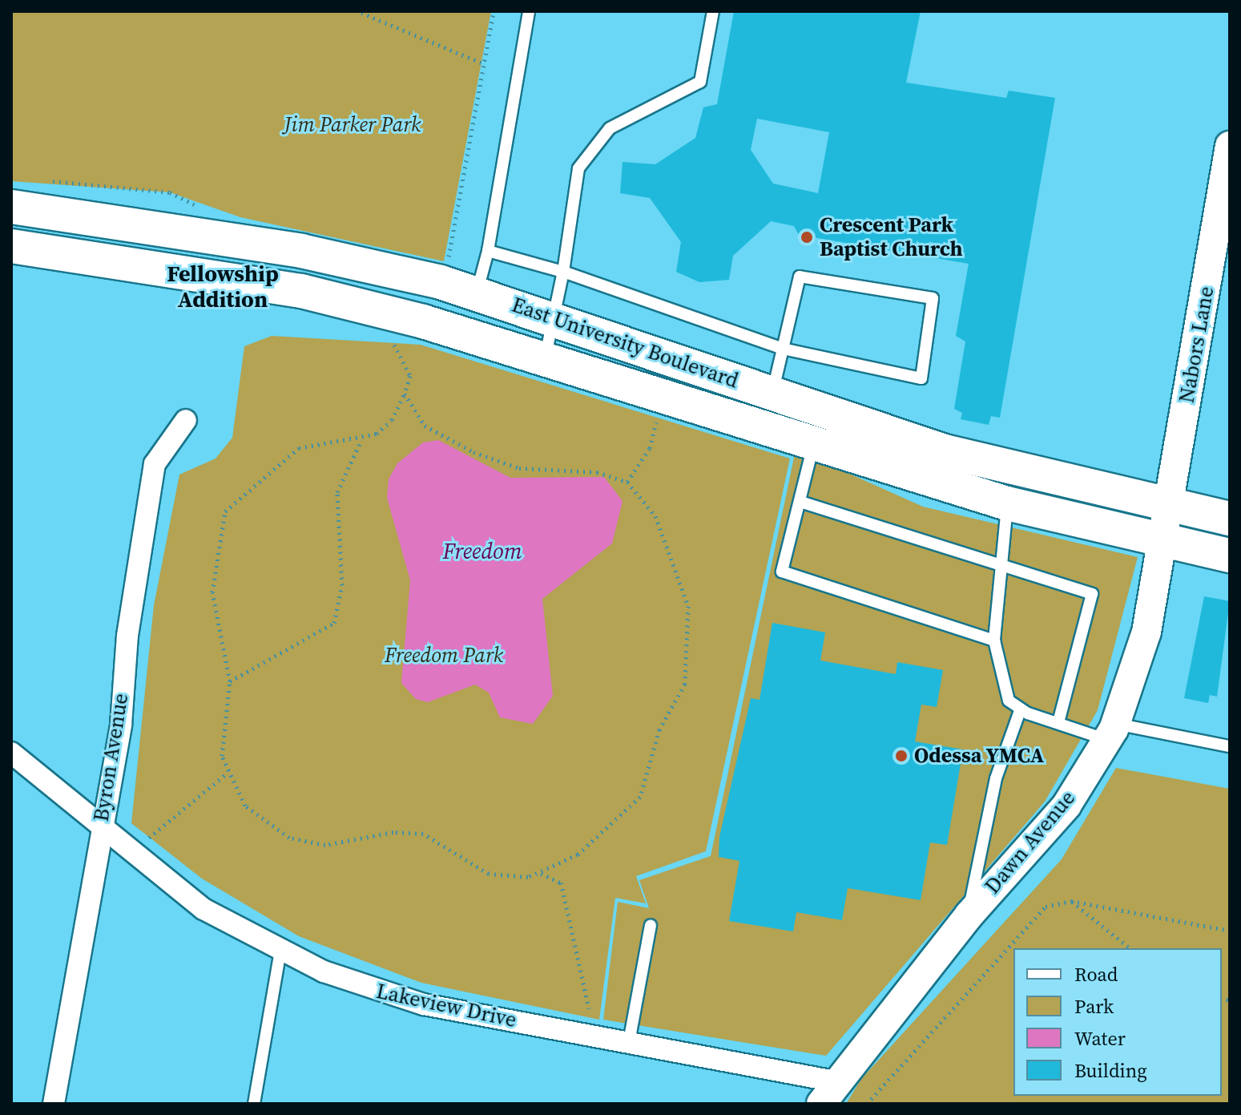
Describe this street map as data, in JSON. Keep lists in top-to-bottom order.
{
  "streets": {
    "main road": ["East University Boulevard"],
    "street": [
      "Nabors Lane",
      "Byron Avenue",
      "Dawn Avenue",
      "Lakeview Drive"
    ]
  },
  "crossings": [
    ["East University Boulevard", "Nabors Lane"],
    ["East University Boulevard", "Dawn Avenue"],
    ["Nabors Lane", "Dawn Avenue"],
    ["Byron Avenue", "Lakeview Drive"],
    ["Dawn Avenue", "Lakeview Drive"]
  ],
  "districts": ["Fellowship Addition"],
  "water": ["Freedom"],
  "parks": ["Jim Parker Park", "Freedom Park"],
  "places": ["Crescent Park Baptist Church", "Odessa YMCA"],
  "legend": [
    "Road",
    "Park",
    "Water",
    "Building"
  ]
}
